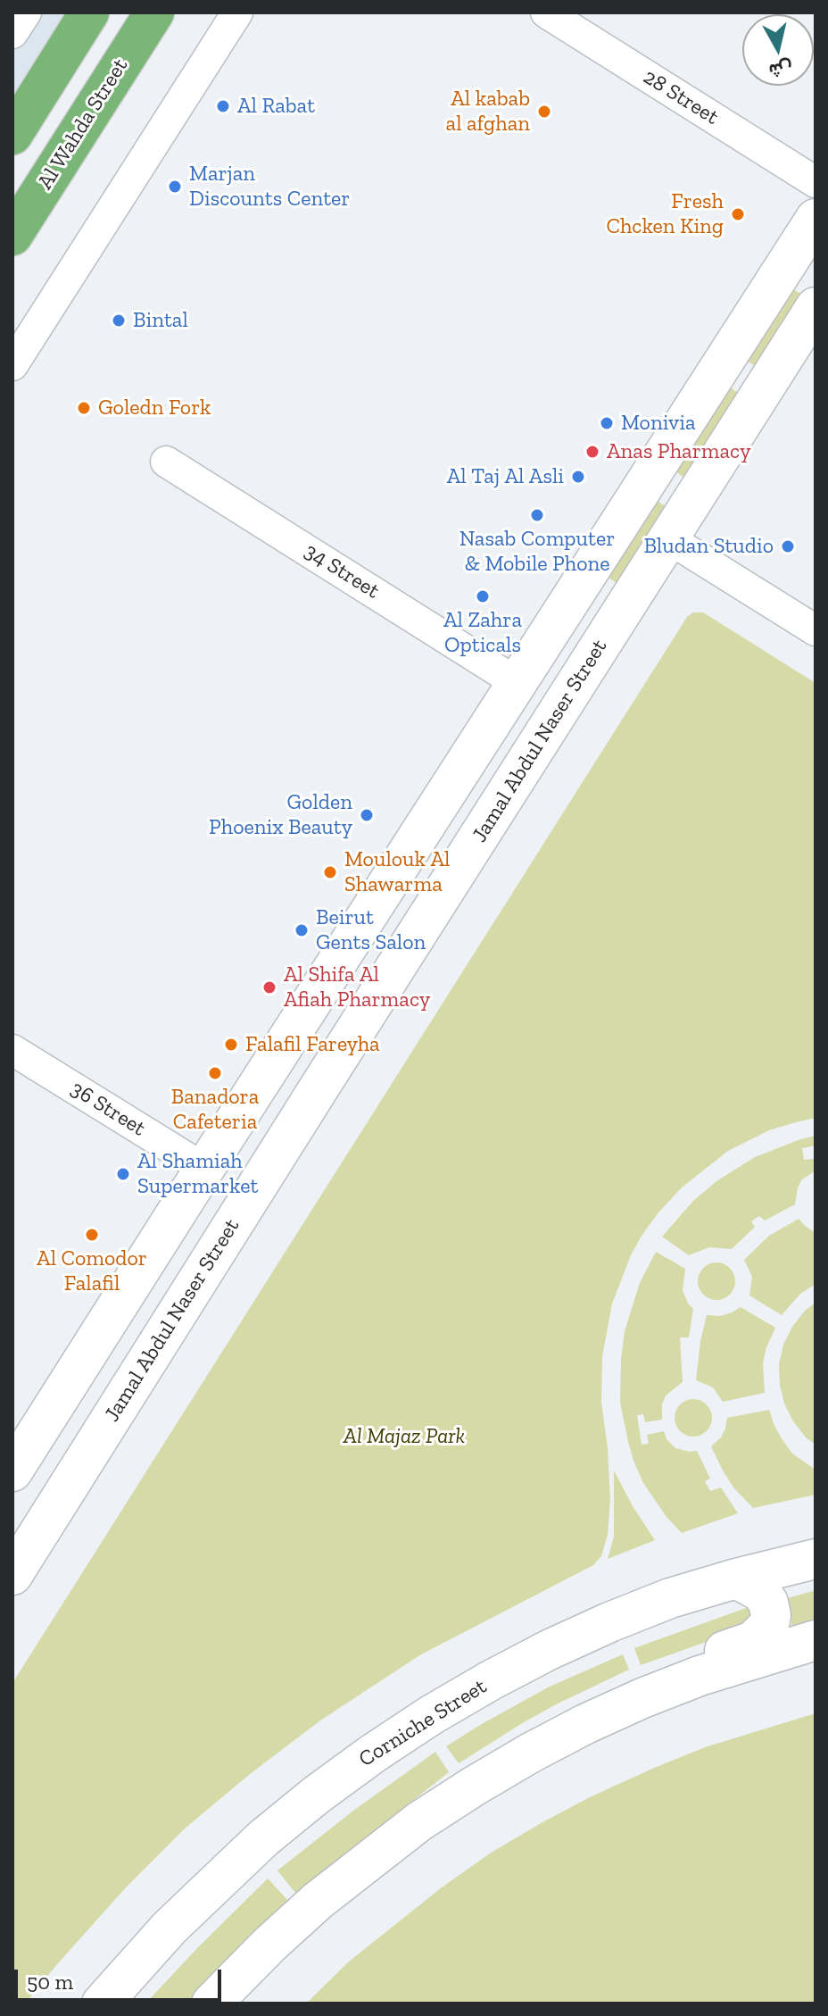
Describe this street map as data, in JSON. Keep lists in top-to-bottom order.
{
  "streets": {
    "highway": ["Al Wahda Street"],
    "street": [
      "28 Street",
      "34 Street",
      "Jamal Abdul Naser Street",
      "36 Street",
      "Corniche Street"
    ]
  },
  "parks": ["Al Majaz Park"],
  "places": [
    "Al Rabat",
    "Al kabab al afghan",
    "Marjan Discounts Center",
    "Fresh Chcken King",
    "Bintal",
    "Goledn Fork",
    "Monivia",
    "Anas Pharmacy",
    "Al Taj Al Asli",
    "Nasab Computer & Mobile Phone",
    "Bludan Studio",
    "Al Zahra Opticals",
    "Golden Phoenix Beauty",
    "Moulouk Al Shawarma",
    "Beirut Gents Salon",
    "Al Shifa Al Afiah Pharmacy",
    "Falafil Fareyha",
    "Banadora Cafeteria",
    "Al Shamiah Supermarket",
    "Al Comodor Falafil"
  ],
  "scale_bar": "50 m",
  "north": "bottom"
}
